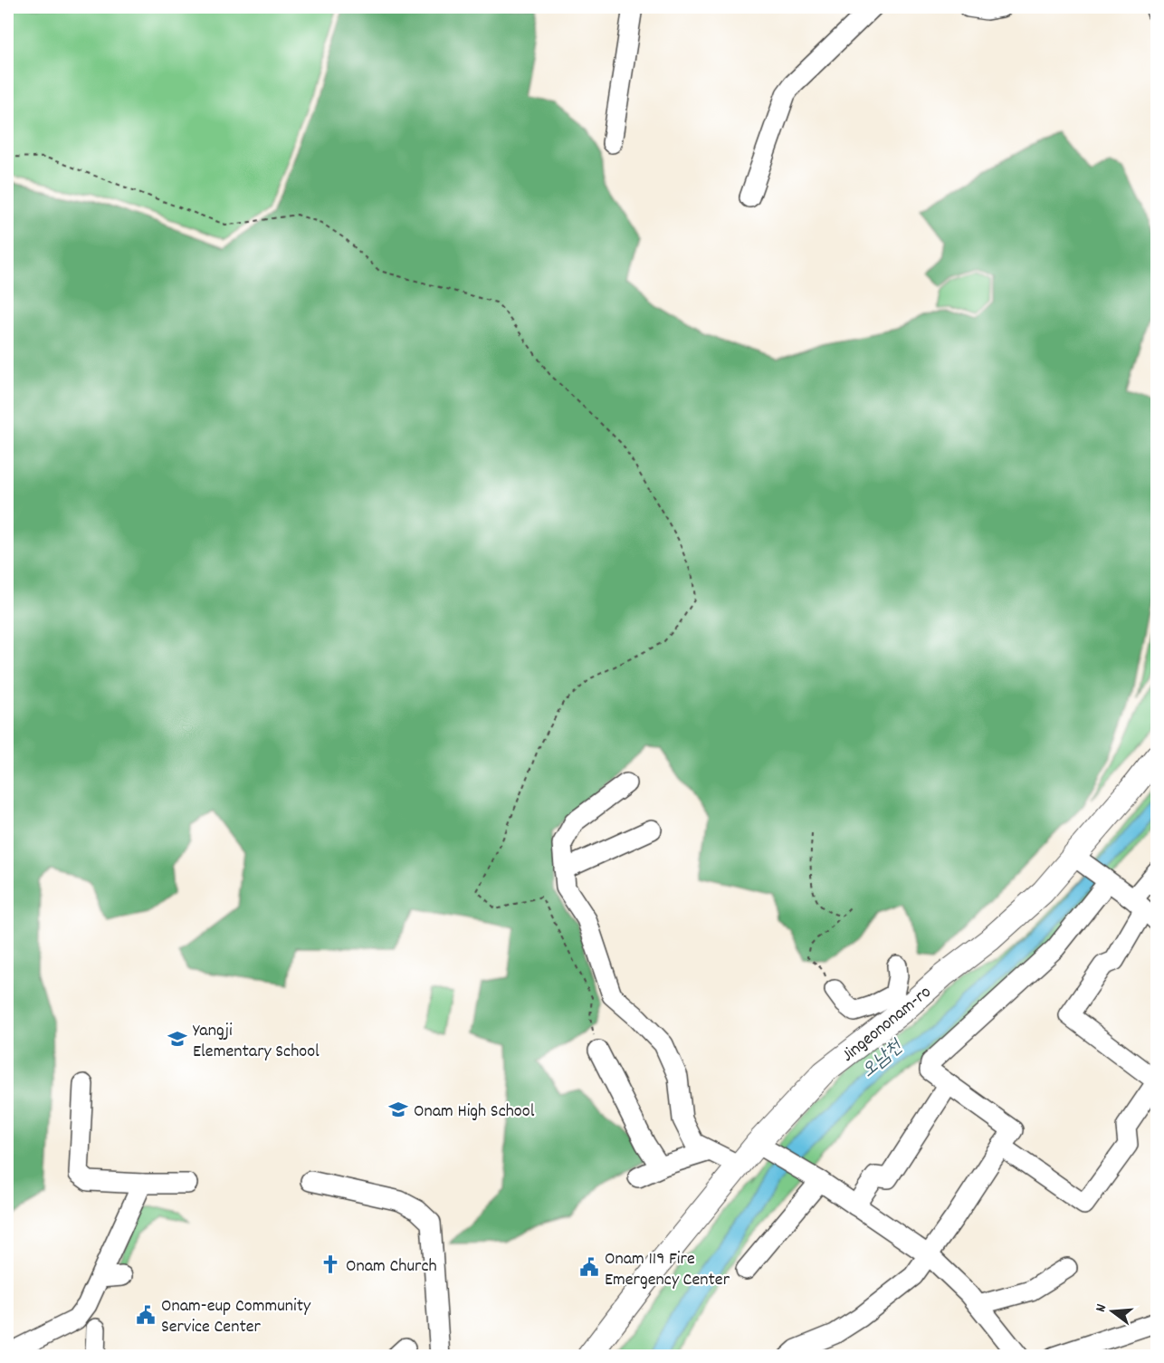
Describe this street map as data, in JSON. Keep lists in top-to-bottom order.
{
  "streets": {
    "main road": ["Jingeononam-ro"]
  },
  "water": ["오남천"],
  "places": {
    "school or university": ["Yangji Elementary School", "Onam High School"],
    "church": ["Onam Church"],
    "public building": ["Onam 119 Fire Emergency Center", "Onam-eup Community Service Center"]
  },
  "north": "left"
}
